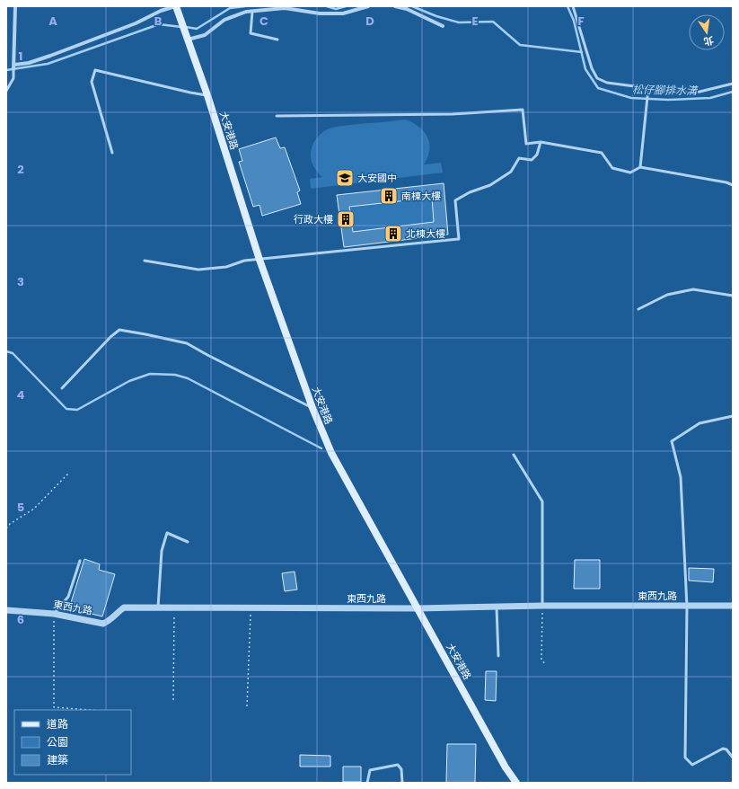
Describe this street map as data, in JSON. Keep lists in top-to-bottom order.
{
  "streets": {
    "main road": ["大安港路"],
    "street": ["東西九路"]
  },
  "crossings": [
    ["大安港路", "東西九路"]
  ],
  "water": ["松仔腳排水溝"],
  "places": {
    "school or university": ["大安國中"],
    "building": ["南棟大樓", "行政大樓", "北棟大樓"]
  },
  "legend": ["道路", "公園", "建築"],
  "north": "bottom",
  "grid": {
    "columns": [
      "A",
      "B",
      "C",
      "D",
      "E",
      "F"
    ],
    "rows": [
      "1",
      "2",
      "3",
      "4",
      "5",
      "6"
    ]
  }
}
